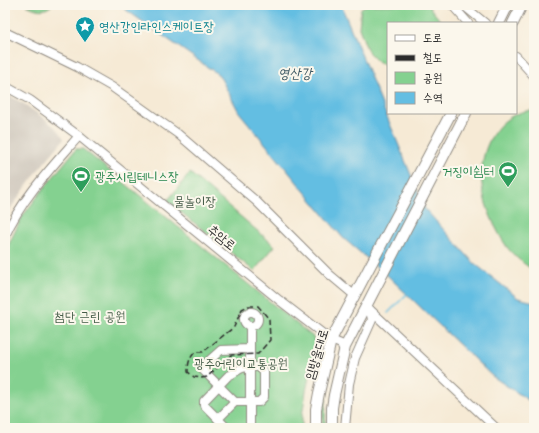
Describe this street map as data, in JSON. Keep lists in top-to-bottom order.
{
  "streets": {
    "main road": ["임방울대로"],
    "street": ["추암로"]
  },
  "crossings": [
    ["추암로", "임방울대로"]
  ],
  "water": ["영산강"],
  "parks": ["물놀이장", "첨단 근린 공원", "광주어린이교통공원"],
  "places": {
    "place": ["영산강인라인스케이트장"],
    "sports": ["거징이쉼터", "광주시립테니스장"]
  },
  "legend": [
    "도로",
    "철도",
    "공원",
    "수역"
  ]
}
